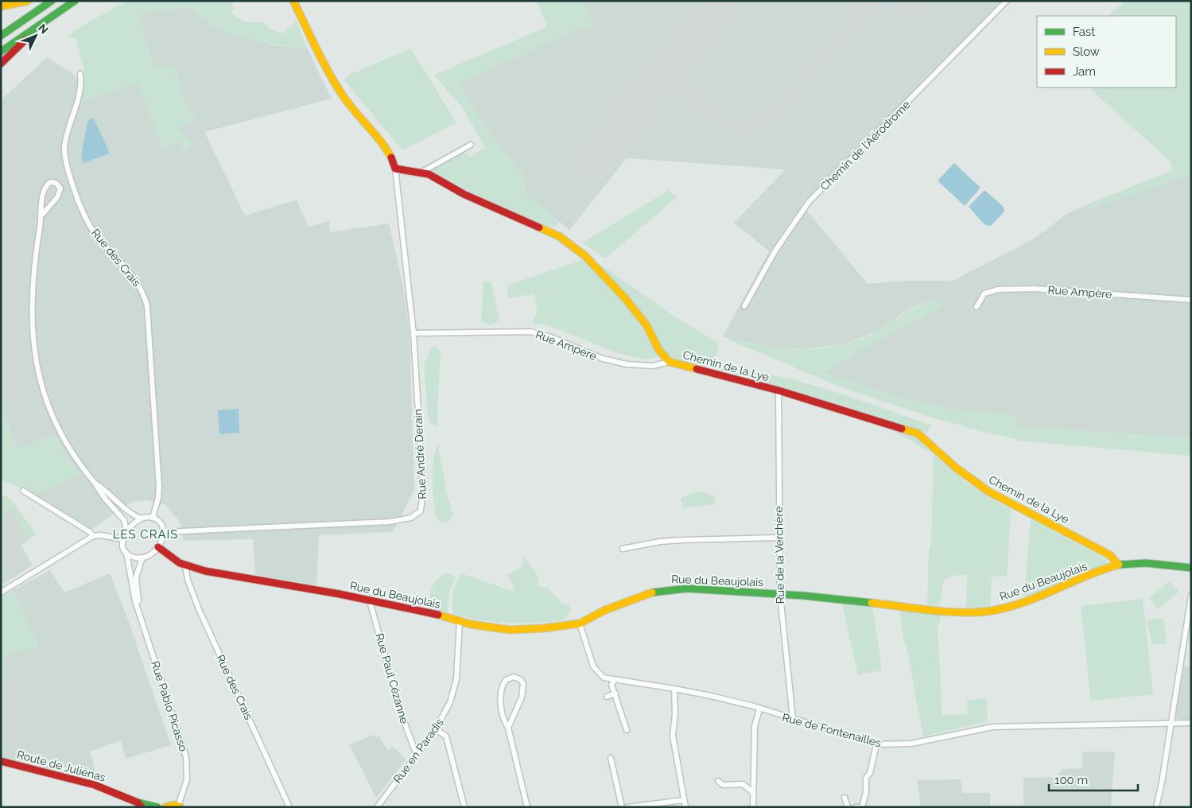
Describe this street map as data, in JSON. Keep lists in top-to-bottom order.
{
  "streets": {
    "main road": ["Chemin de la Lye", "Rue du Beaujolais", "Route de Juliénas"],
    "street": [
      "Chemin de l'Aérodrome",
      "Rue des Crais",
      "Rue Ampère",
      "Rue André Derain",
      "Rue de la Verchère",
      "Rue Paul Cézanne",
      "Rue Pablo Picasso",
      "Rue de Fontenailles",
      "Rue en Paradis"
    ]
  },
  "crossings": [
    ["Rue des Crais", "Rue André Derain"],
    ["Rue des Crais", "Rue du Beaujolais"],
    ["Rue des Crais", "Rue Pablo Picasso"],
    ["Rue Ampère", "Chemin de la Lye"],
    ["Rue Ampère", "Rue André Derain"],
    ["Chemin de la Lye", "Rue André Derain"],
    ["Chemin de la Lye", "Rue de la Verchère"],
    ["Chemin de la Lye", "Rue du Beaujolais"],
    ["Rue André Derain", "Rue du Beaujolais"],
    ["Rue André Derain", "Rue Pablo Picasso"],
    ["Rue de la Verchère", "Rue du Beaujolais"],
    ["Rue de la Verchère", "Rue de Fontenailles"],
    ["Rue du Beaujolais", "Rue Paul Cézanne"],
    ["Rue du Beaujolais", "Rue Pablo Picasso"],
    ["Rue du Beaujolais", "Rue de Fontenailles"],
    ["Rue du Beaujolais", "Rue en Paradis"],
    ["Rue Paul Cézanne", "Rue en Paradis"]
  ],
  "districts": ["LES CRAIS"],
  "legend": ["Fast", "Slow", "Jam"],
  "scale_bar": "100 m",
  "north": "top right"
}
